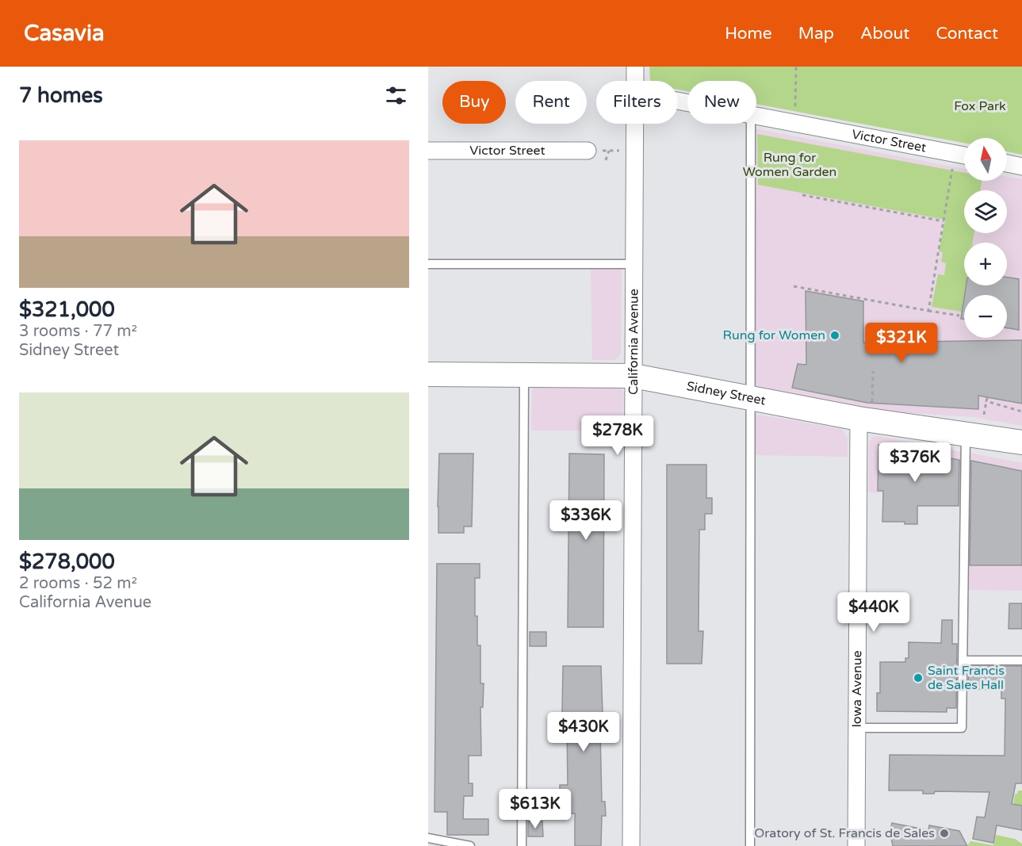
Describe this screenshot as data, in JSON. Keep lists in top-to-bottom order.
{
  "streets": {
    "street": [
      "Victor Street",
      "California Avenue",
      "Sidney Street",
      "Iowa Avenue"
    ]
  },
  "crossings": [
    ["California Avenue", "Sidney Street"],
    ["Sidney Street", "Iowa Avenue"]
  ],
  "parks": ["Fox Park", "Rung for Women Garden"],
  "places": ["Rung for Women", "Saint Francis de Sales Hall", "Oratory of St. Francis de Sales"],
  "north": "top",
  "page": {
    "header": "Casavia",
    "nav": [
      "Home",
      "Map",
      "About",
      "Contact"
    ],
    "heading": "7 homes",
    "chip": [
      "Buy",
      "Rent",
      "Filters",
      "New"
    ],
    "list": [
      {
        "name": "$321,000",
        "note": "3 rooms · 77 m² · Sidney Street"
      },
      {
        "name": "$278,000",
        "note": "2 rooms · 52 m² · California Avenue"
      }
    ],
    "map_buttons": ["+", "−"],
    "price": [
      "$321K",
      "$278K",
      "$376K",
      "$336K",
      "$440K",
      "$430K",
      "$613K"
    ]
  }
}
